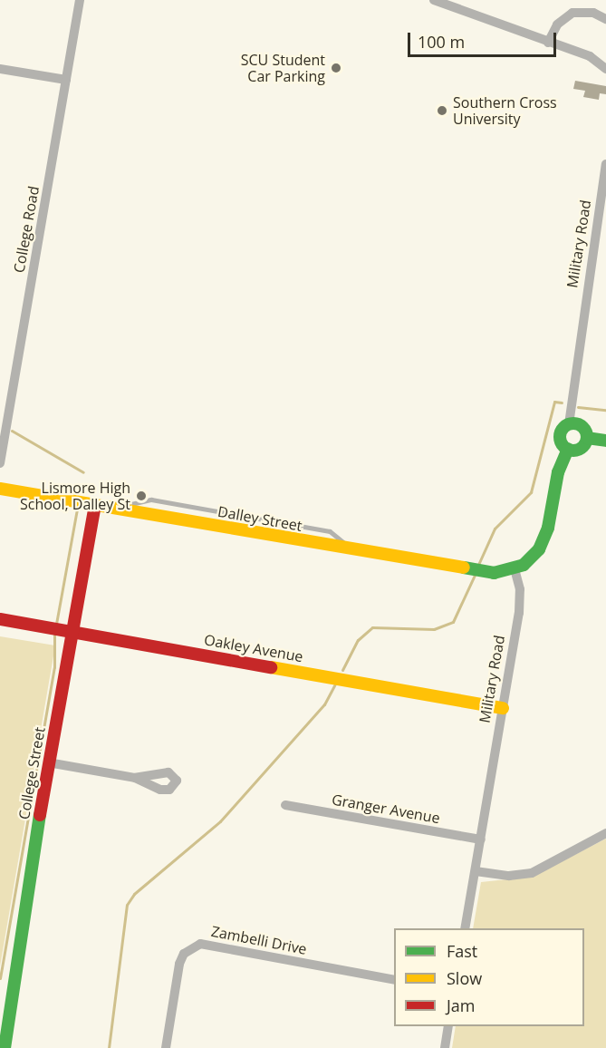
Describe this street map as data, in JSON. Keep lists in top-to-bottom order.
{
  "streets": {
    "street": [
      "College Road",
      "Military Road",
      "Dalley Street",
      "Oakley Avenue",
      "College Street",
      "Granger Avenue",
      "Zambelli Drive"
    ]
  },
  "crossings": [
    ["Military Road", "Dalley Street"],
    ["Military Road", "Oakley Avenue"],
    ["Military Road", "Granger Avenue"],
    ["Dalley Street", "College Street"],
    ["Oakley Avenue", "College Street"]
  ],
  "places": ["SCU Student Car Parking", "Southern Cross University", "Lismore High School, Dalley St"],
  "legend": ["Fast", "Slow", "Jam"],
  "scale_bar": "100 m"
}
